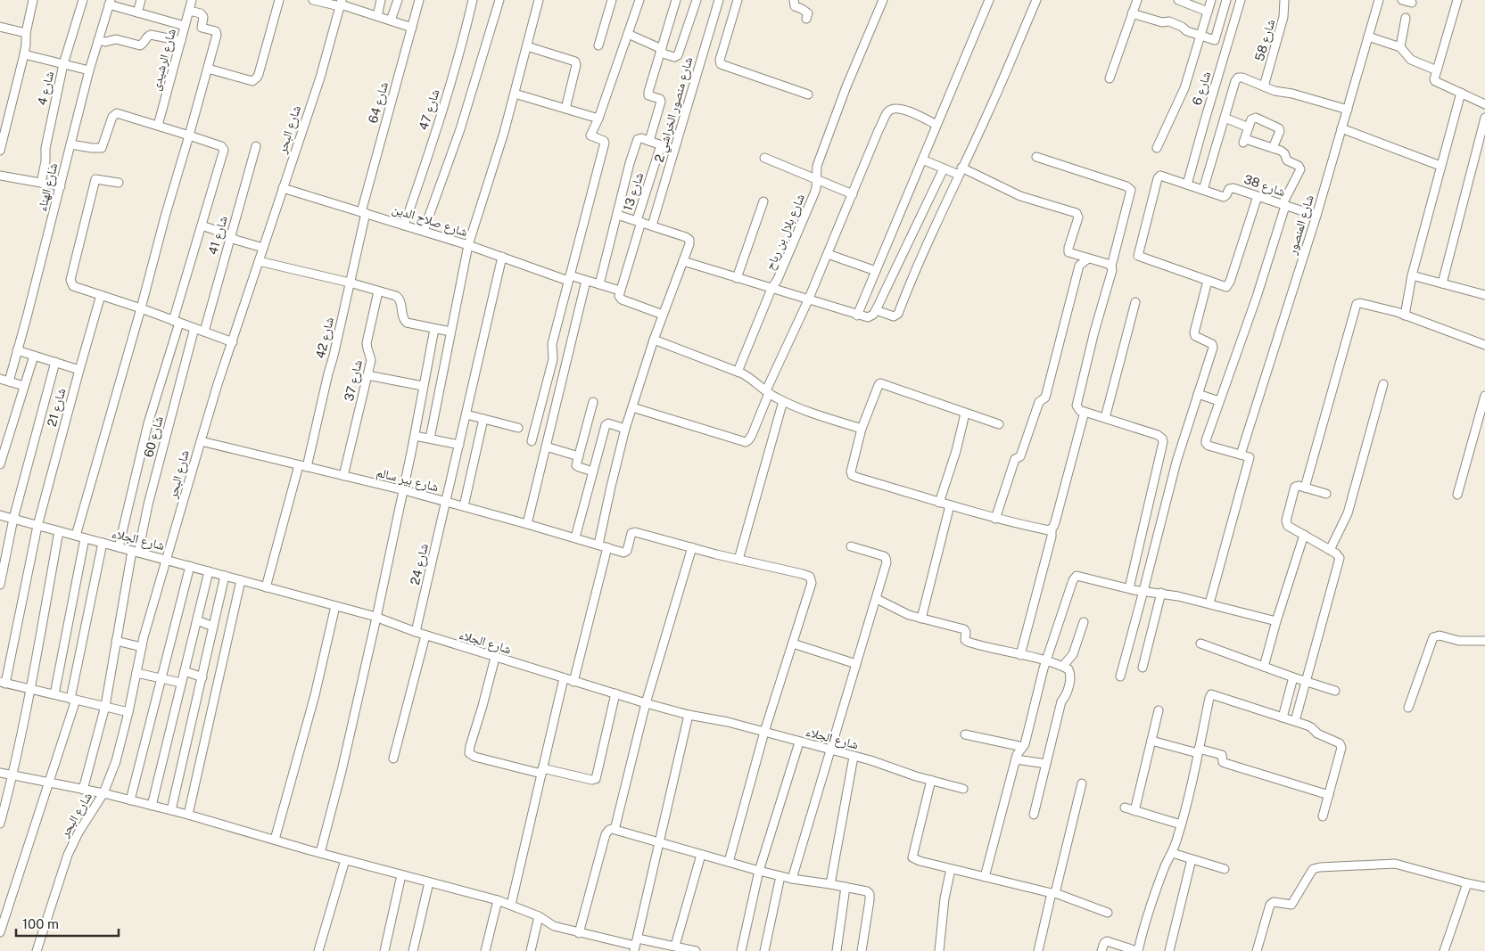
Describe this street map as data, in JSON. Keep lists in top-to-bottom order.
{
  "streets": {
    "street": [
      "شارع 58",
      "شارع الرشيدى",
      "شارع 4",
      "شارع 6",
      "شارع 64",
      "شارع 47",
      "شارع منصور الخراشي 2",
      "شارع البحر",
      "شارع 38",
      "شارع الهناء",
      "شارع 13",
      "شارع صلاح الدين",
      "شارع المنصور",
      "شارع بلال بن رباح",
      "شارع 41",
      "شارع 42",
      "شارع 37",
      "شارع 21",
      "شارع 60",
      "شارع بير سالم",
      "شارع الجلاء",
      "شارع 24"
    ]
  },
  "crossings": [
    ["شارع 6", "شارع 38"],
    ["شارع 64", "شارع صلاح الدين"],
    ["شارع 64", "شارع 42"],
    ["شارع 47", "شارع صلاح الدين"],
    ["شارع البحر", "شارع صلاح الدين"],
    ["شارع البحر", "شارع بير سالم"],
    ["شارع البحر", "شارع الجلاء"],
    ["شارع 38", "شارع المنصور"],
    ["شارع 13", "شارع صلاح الدين"],
    ["شارع صلاح الدين", "شارع 42"],
    ["شارع صلاح الدين", "شارع 24"],
    ["شارع 42", "شارع بير سالم"],
    ["شارع 42", "شارع الجلاء"],
    ["شارع 37", "شارع بير سالم"],
    ["شارع 21", "شارع الجلاء"],
    ["شارع 60", "شارع الجلاء"],
    ["شارع بير سالم", "شارع 24"],
    ["شارع الجلاء", "شارع 24"]
  ],
  "scale_bar": "100 m"
}
